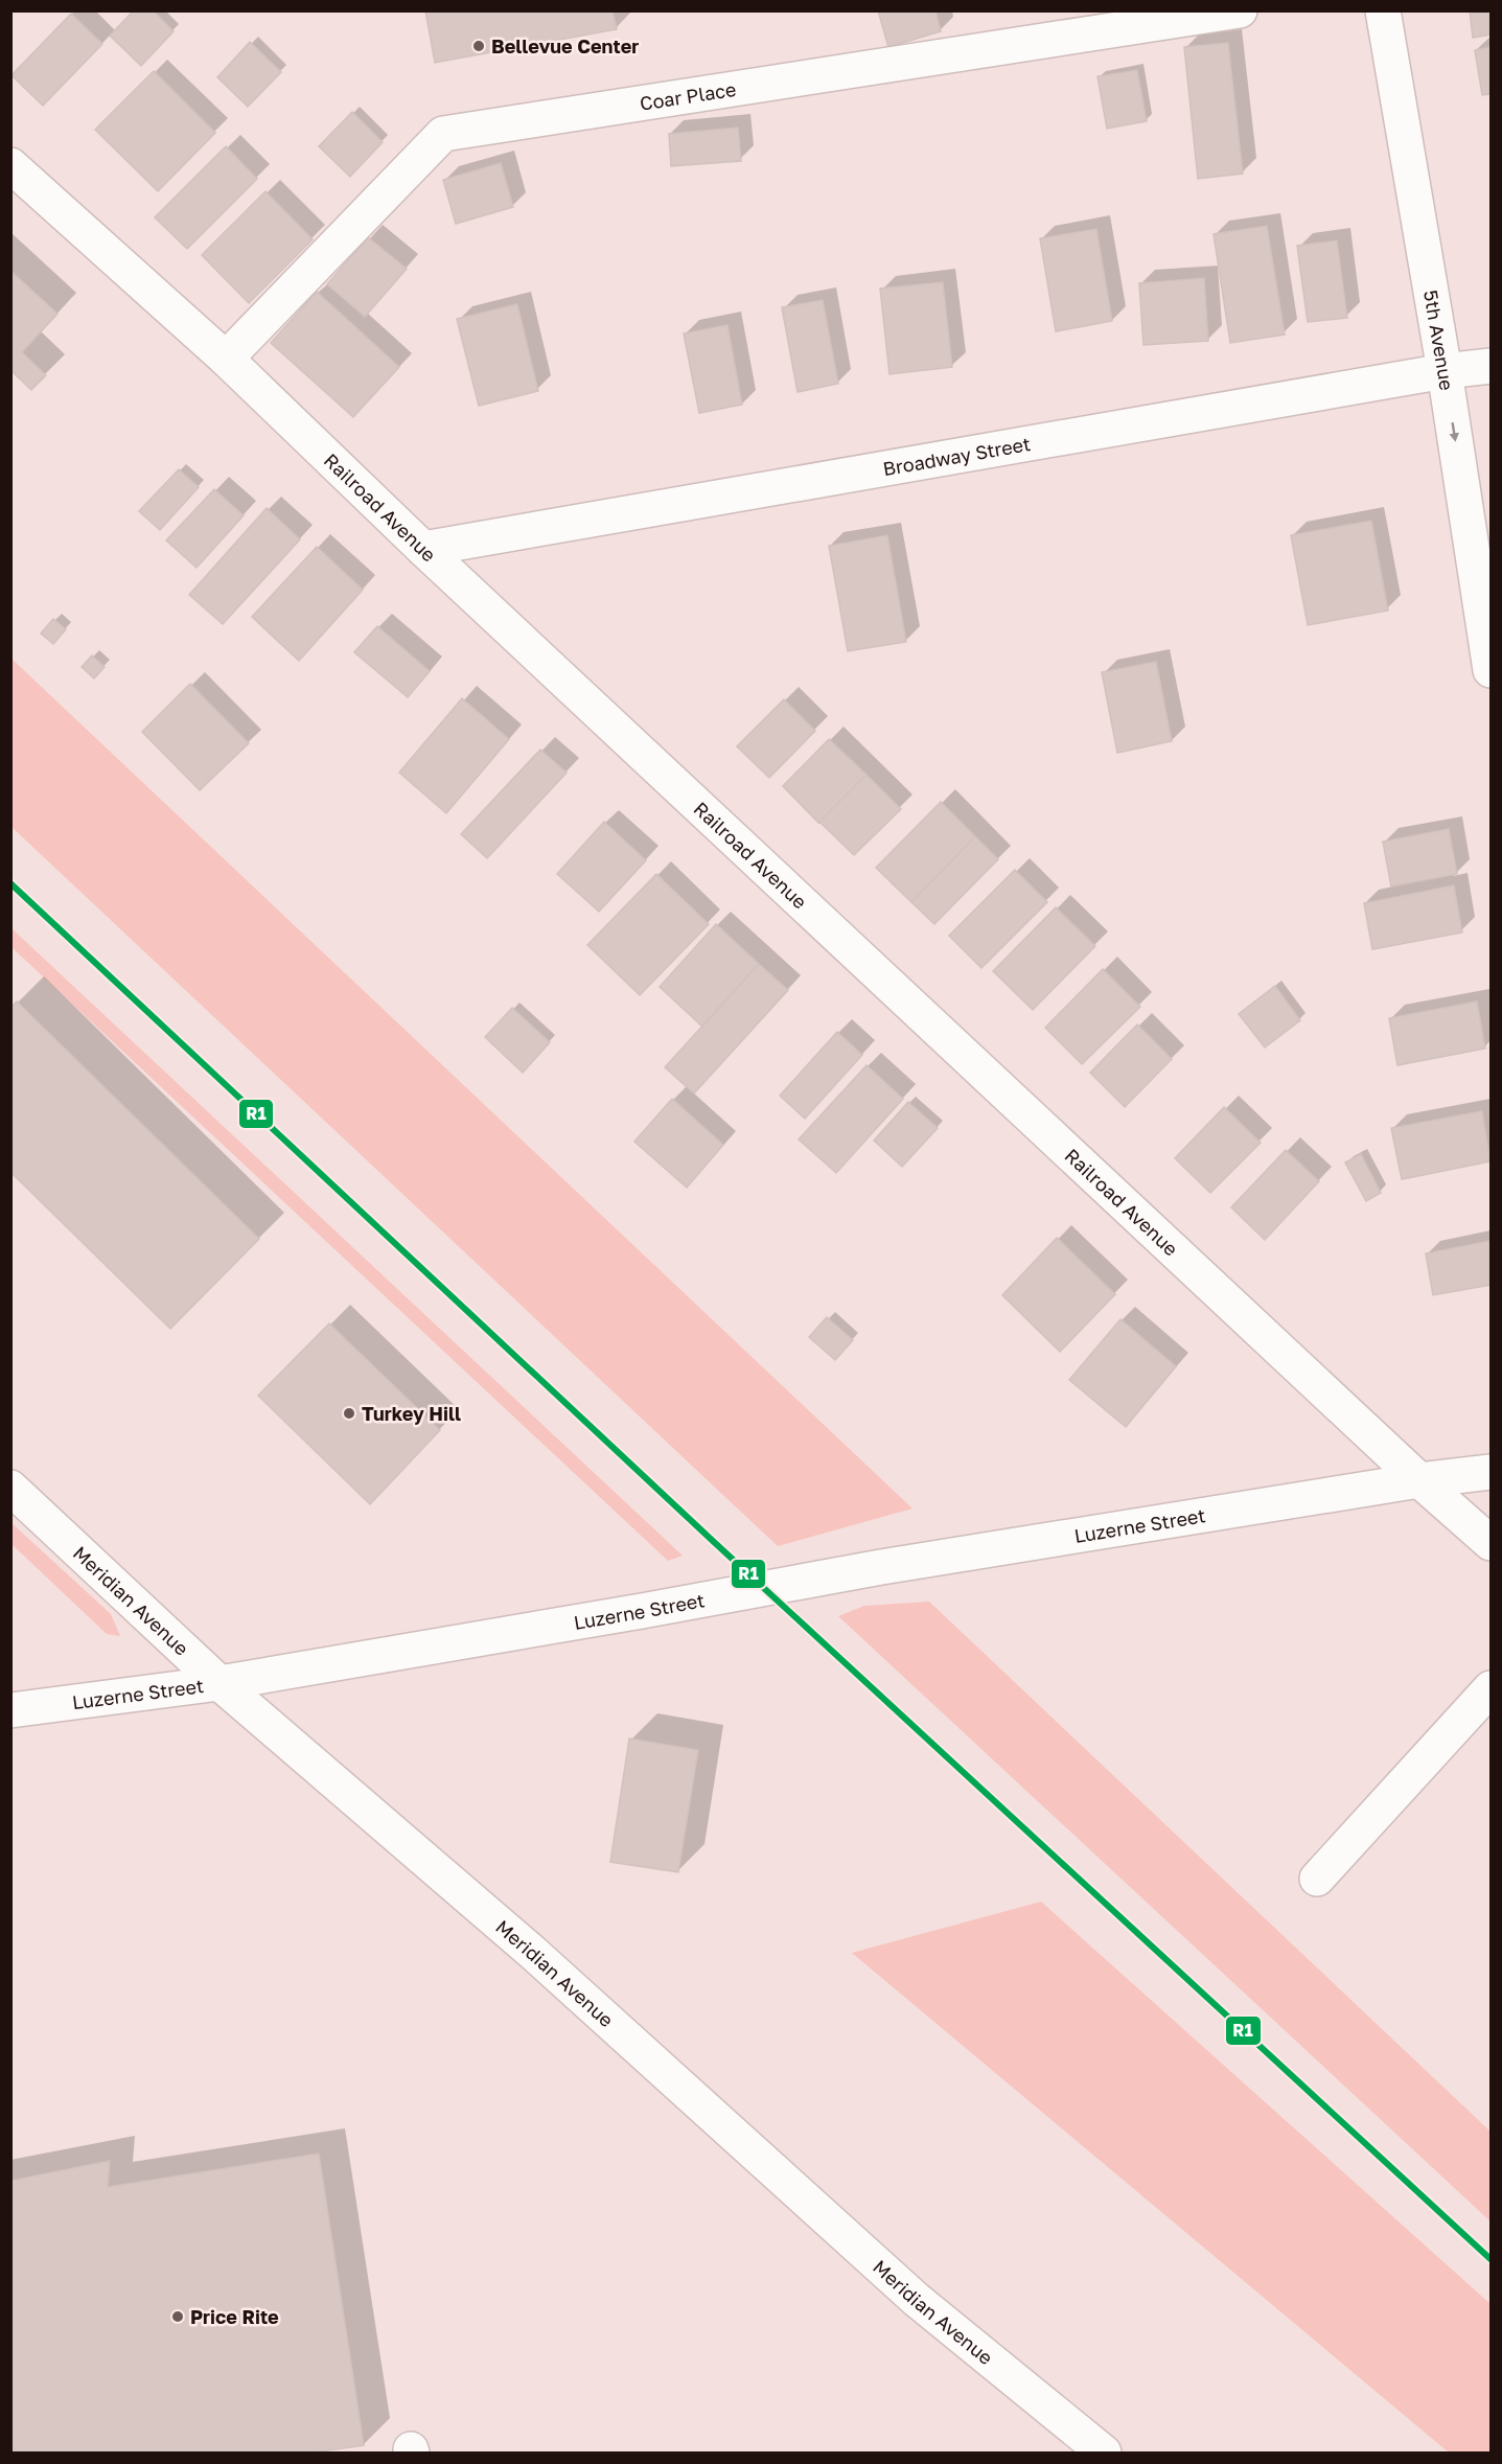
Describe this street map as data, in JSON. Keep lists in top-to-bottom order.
{
  "streets": {
    "street": [
      "Coar Place",
      "5th Avenue",
      "Broadway Street",
      "Railroad Avenue",
      "Luzerne Street",
      "Meridian Avenue"
    ]
  },
  "crossings": [
    ["Coar Place", "Railroad Avenue"],
    ["5th Avenue", "Broadway Street"],
    ["Broadway Street", "Railroad Avenue"],
    ["Railroad Avenue", "Luzerne Street"],
    ["Luzerne Street", "Meridian Avenue"]
  ],
  "one_way": ["5th Avenue"],
  "places": ["Bellevue Center", "Turkey Hill", "Price Rite"],
  "lines": ["transit line R1"]
}
